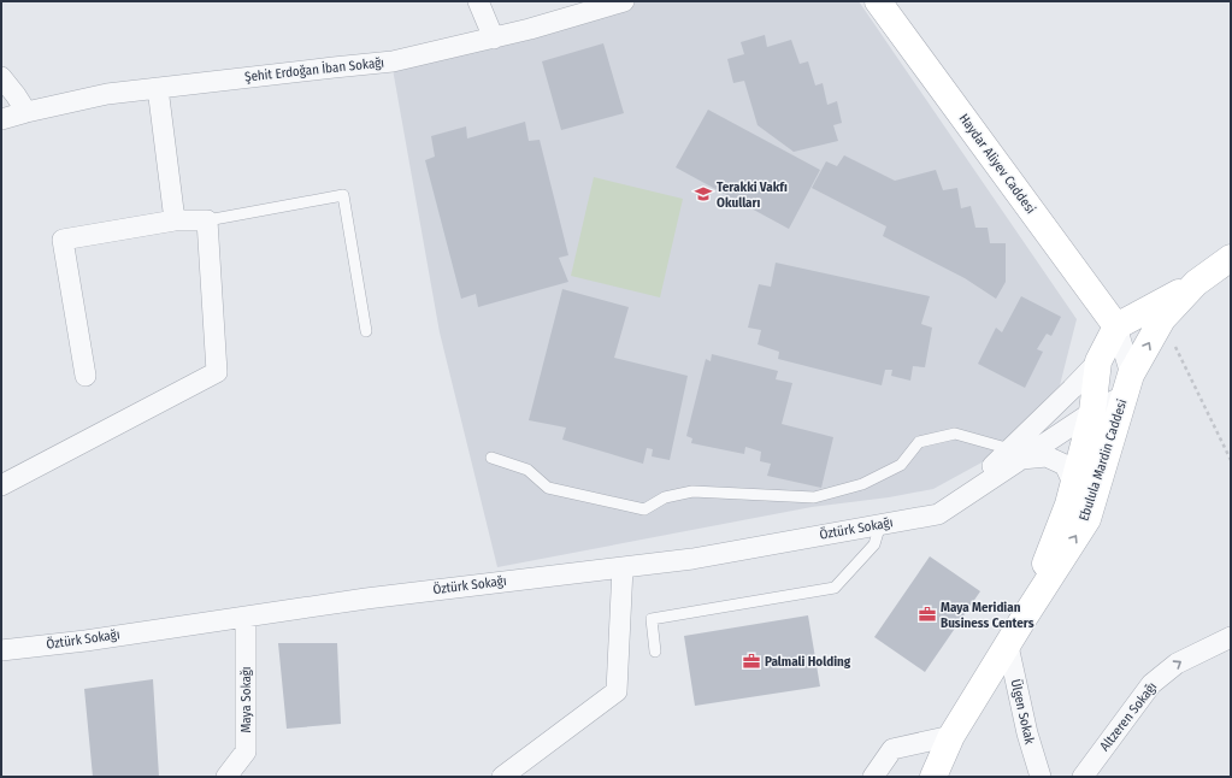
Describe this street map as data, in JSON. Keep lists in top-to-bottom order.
{
  "streets": {
    "street": [
      "Şehit Erdoğan İban Sokağı",
      "Haydar Aliyev Caddesi",
      "Ebulula Mardin Caddesi",
      "Öztürk Sokağı",
      "Maya Sokağı",
      "Ülgen Sokak",
      "Altzeren Sokağı"
    ]
  },
  "crossings": [
    ["Ebulula Mardin Caddesi", "Öztürk Sokağı"],
    ["Ebulula Mardin Caddesi", "Ülgen Sokak"],
    ["Öztürk Sokağı", "Maya Sokağı"]
  ],
  "one_way": ["Altzeren Sokağı"],
  "places": {
    "school or university": ["Terakki Vakfı Okulları"],
    "office": ["Maya Meridian Business Centers", "Palmali Holding"]
  }
}
